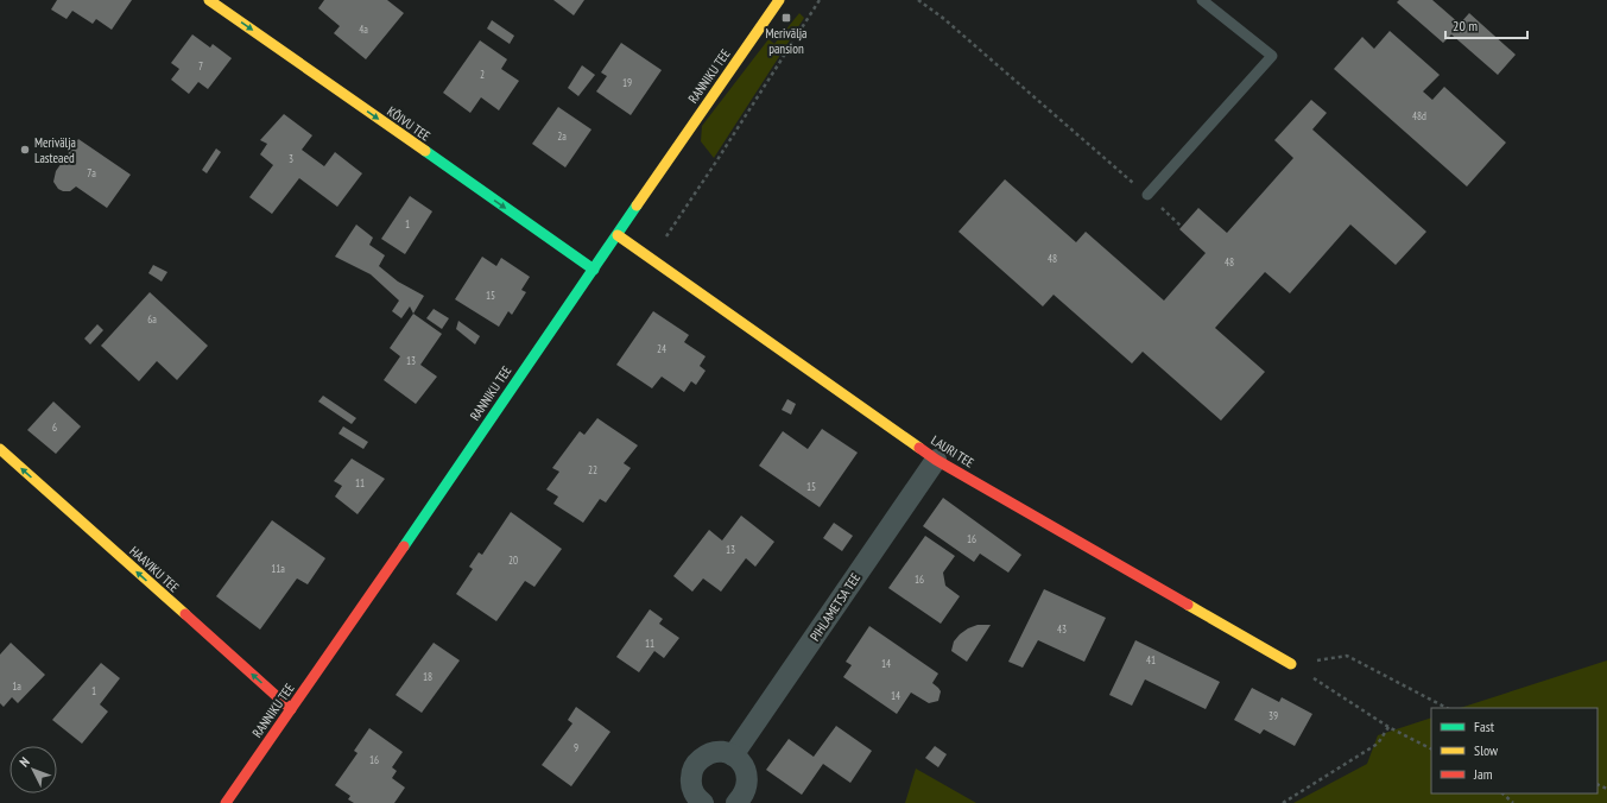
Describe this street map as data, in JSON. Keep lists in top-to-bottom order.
{
  "streets": {
    "street": [
      "RANNIKU TEE",
      "KÕIVU TEE",
      "LAURI TEE",
      "HAAVIKU TEE",
      "PIHLAMETSA TEE"
    ]
  },
  "crossings": [
    ["RANNIKU TEE", "KÕIVU TEE"],
    ["RANNIKU TEE", "LAURI TEE"],
    ["RANNIKU TEE", "HAAVIKU TEE"],
    ["LAURI TEE", "PIHLAMETSA TEE"]
  ],
  "one_way": ["KÕIVU TEE", "HAAVIKU TEE"],
  "places": {
    "transit": ["Merivälja pansion"],
    "other": ["Merivälja Lasteaed"]
  },
  "house_numbers": [
    "4a",
    "7",
    "2",
    "19",
    "48d",
    "2a",
    "3",
    "7a",
    "1",
    "48",
    "48",
    "15",
    "6a",
    "24",
    "13",
    "6",
    "22",
    "11",
    "15",
    "16",
    "13",
    "20",
    "11a",
    "16",
    "43",
    "11",
    "41",
    "14",
    "18",
    "1a",
    "1",
    "14",
    "39",
    "9",
    "16"
  ],
  "legend": ["Fast", "Slow", "Jam"],
  "scale_bar": "20 m",
  "north": "top left"
}
